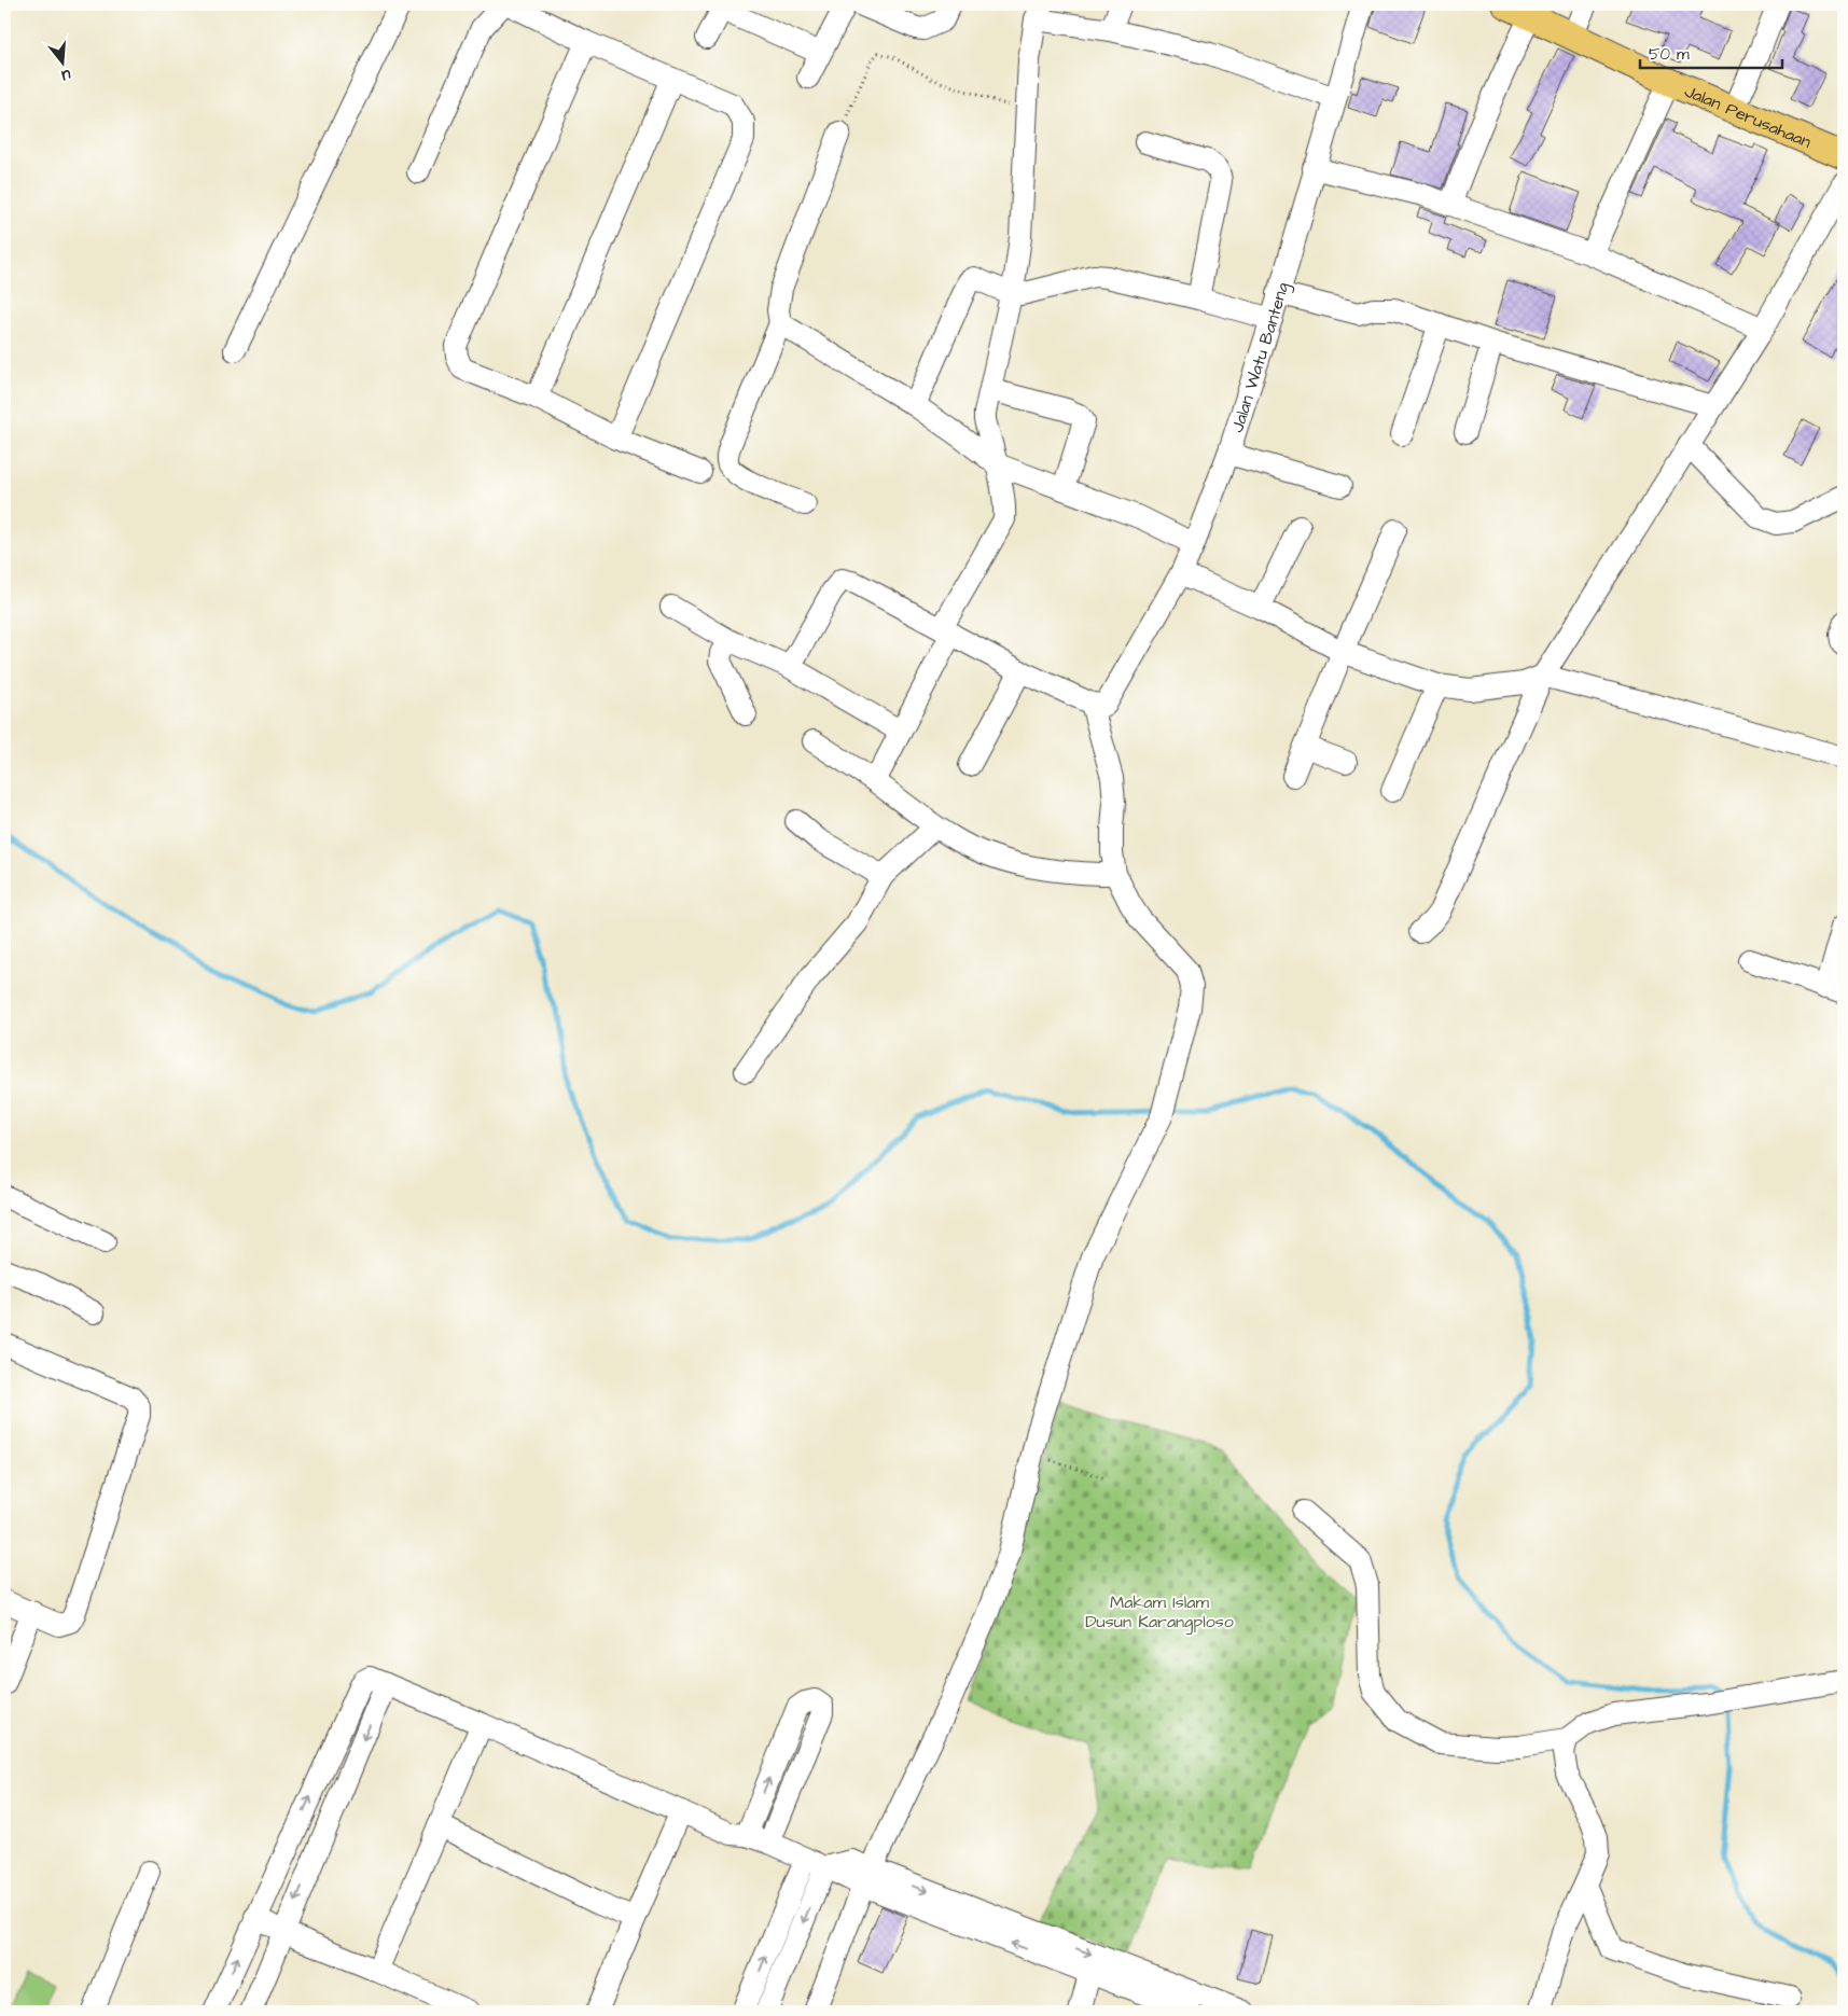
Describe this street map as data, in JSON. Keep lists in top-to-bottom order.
{
  "streets": {
    "main road": ["Jalan Perusahaan"],
    "street": ["Jalan Watu Banteng"]
  },
  "parks": ["Makam Islam Dusun Karangploso"],
  "scale_bar": "50 m",
  "north": "bottom"
}
